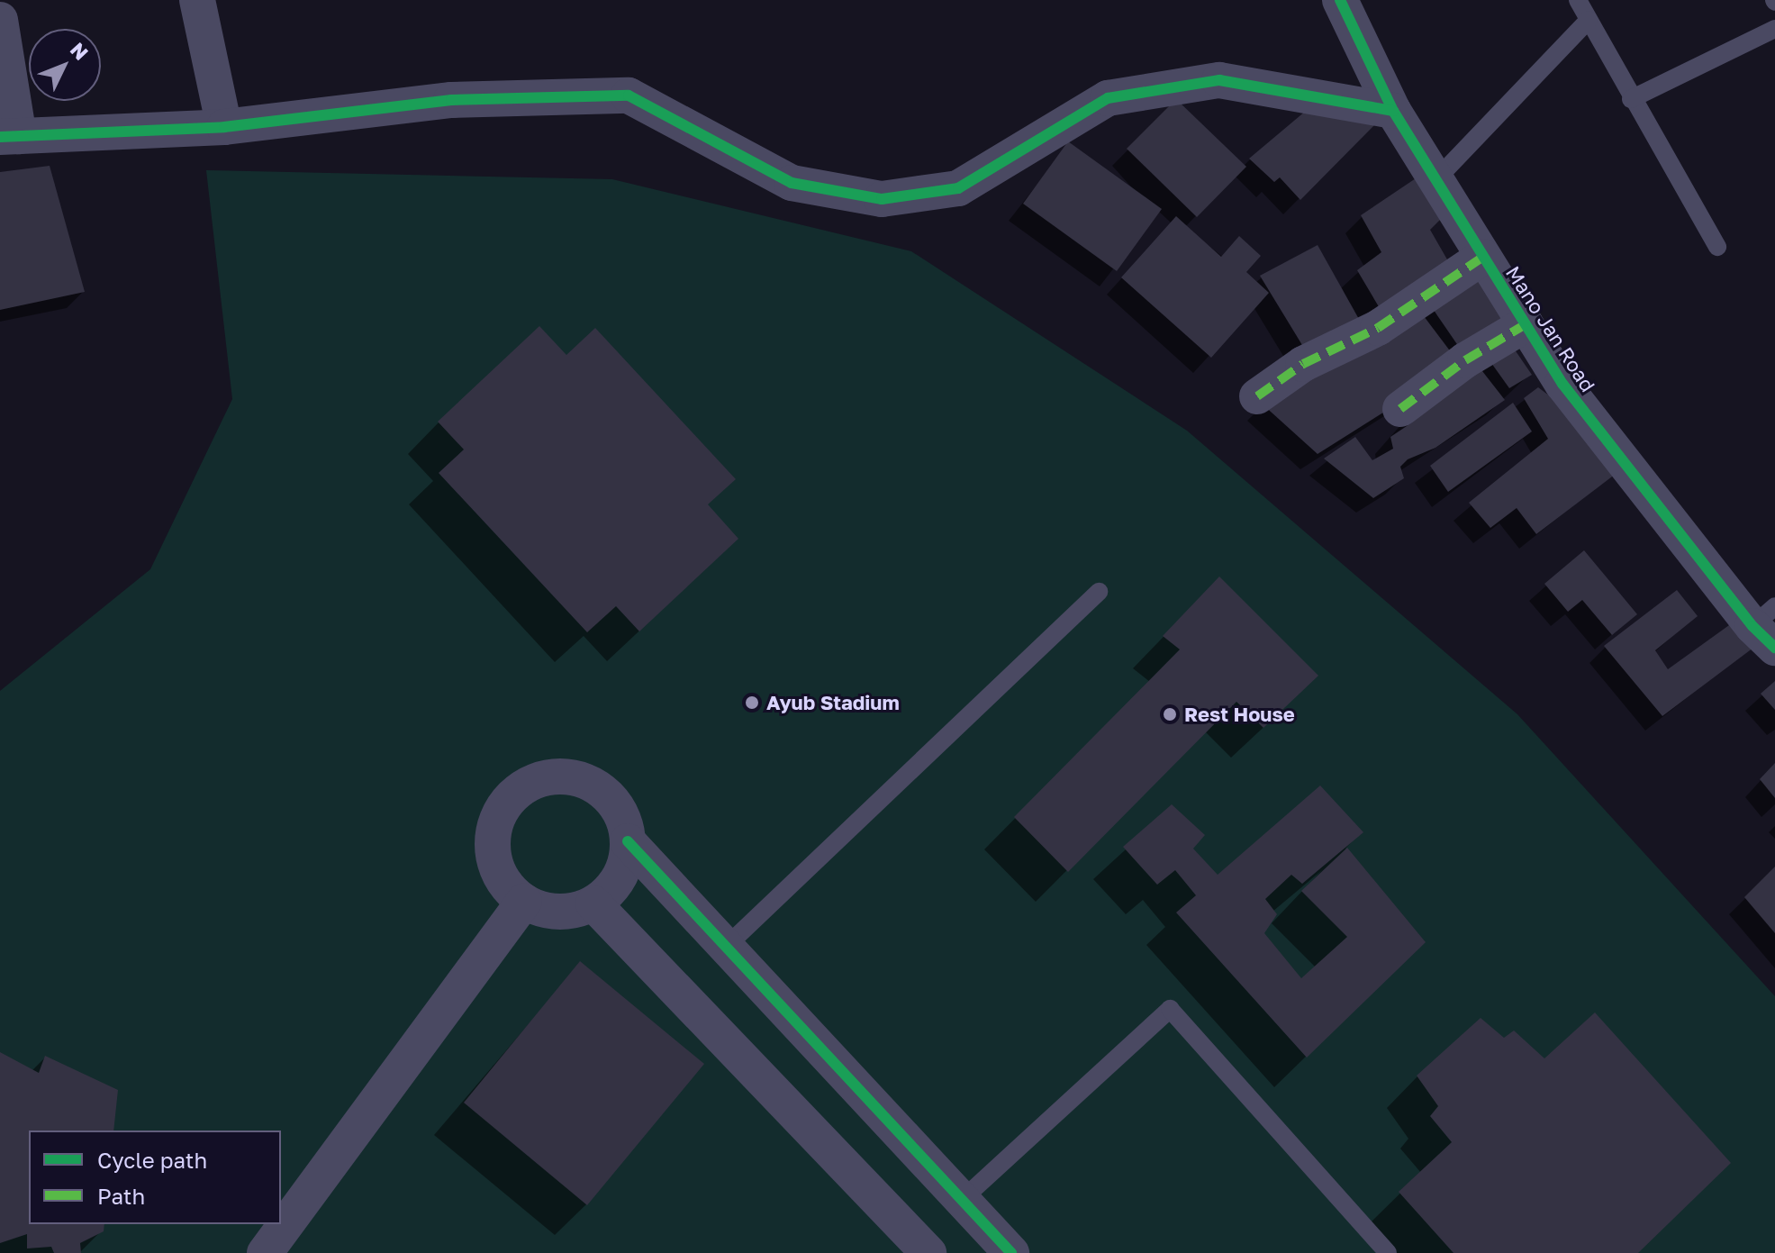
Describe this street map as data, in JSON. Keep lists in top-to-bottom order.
{
  "streets": {
    "street": ["Mano Jan Road"]
  },
  "places": ["Ayub Stadium", "Rest House"],
  "legend": ["Cycle path", "Path"],
  "north": "top right"
}
